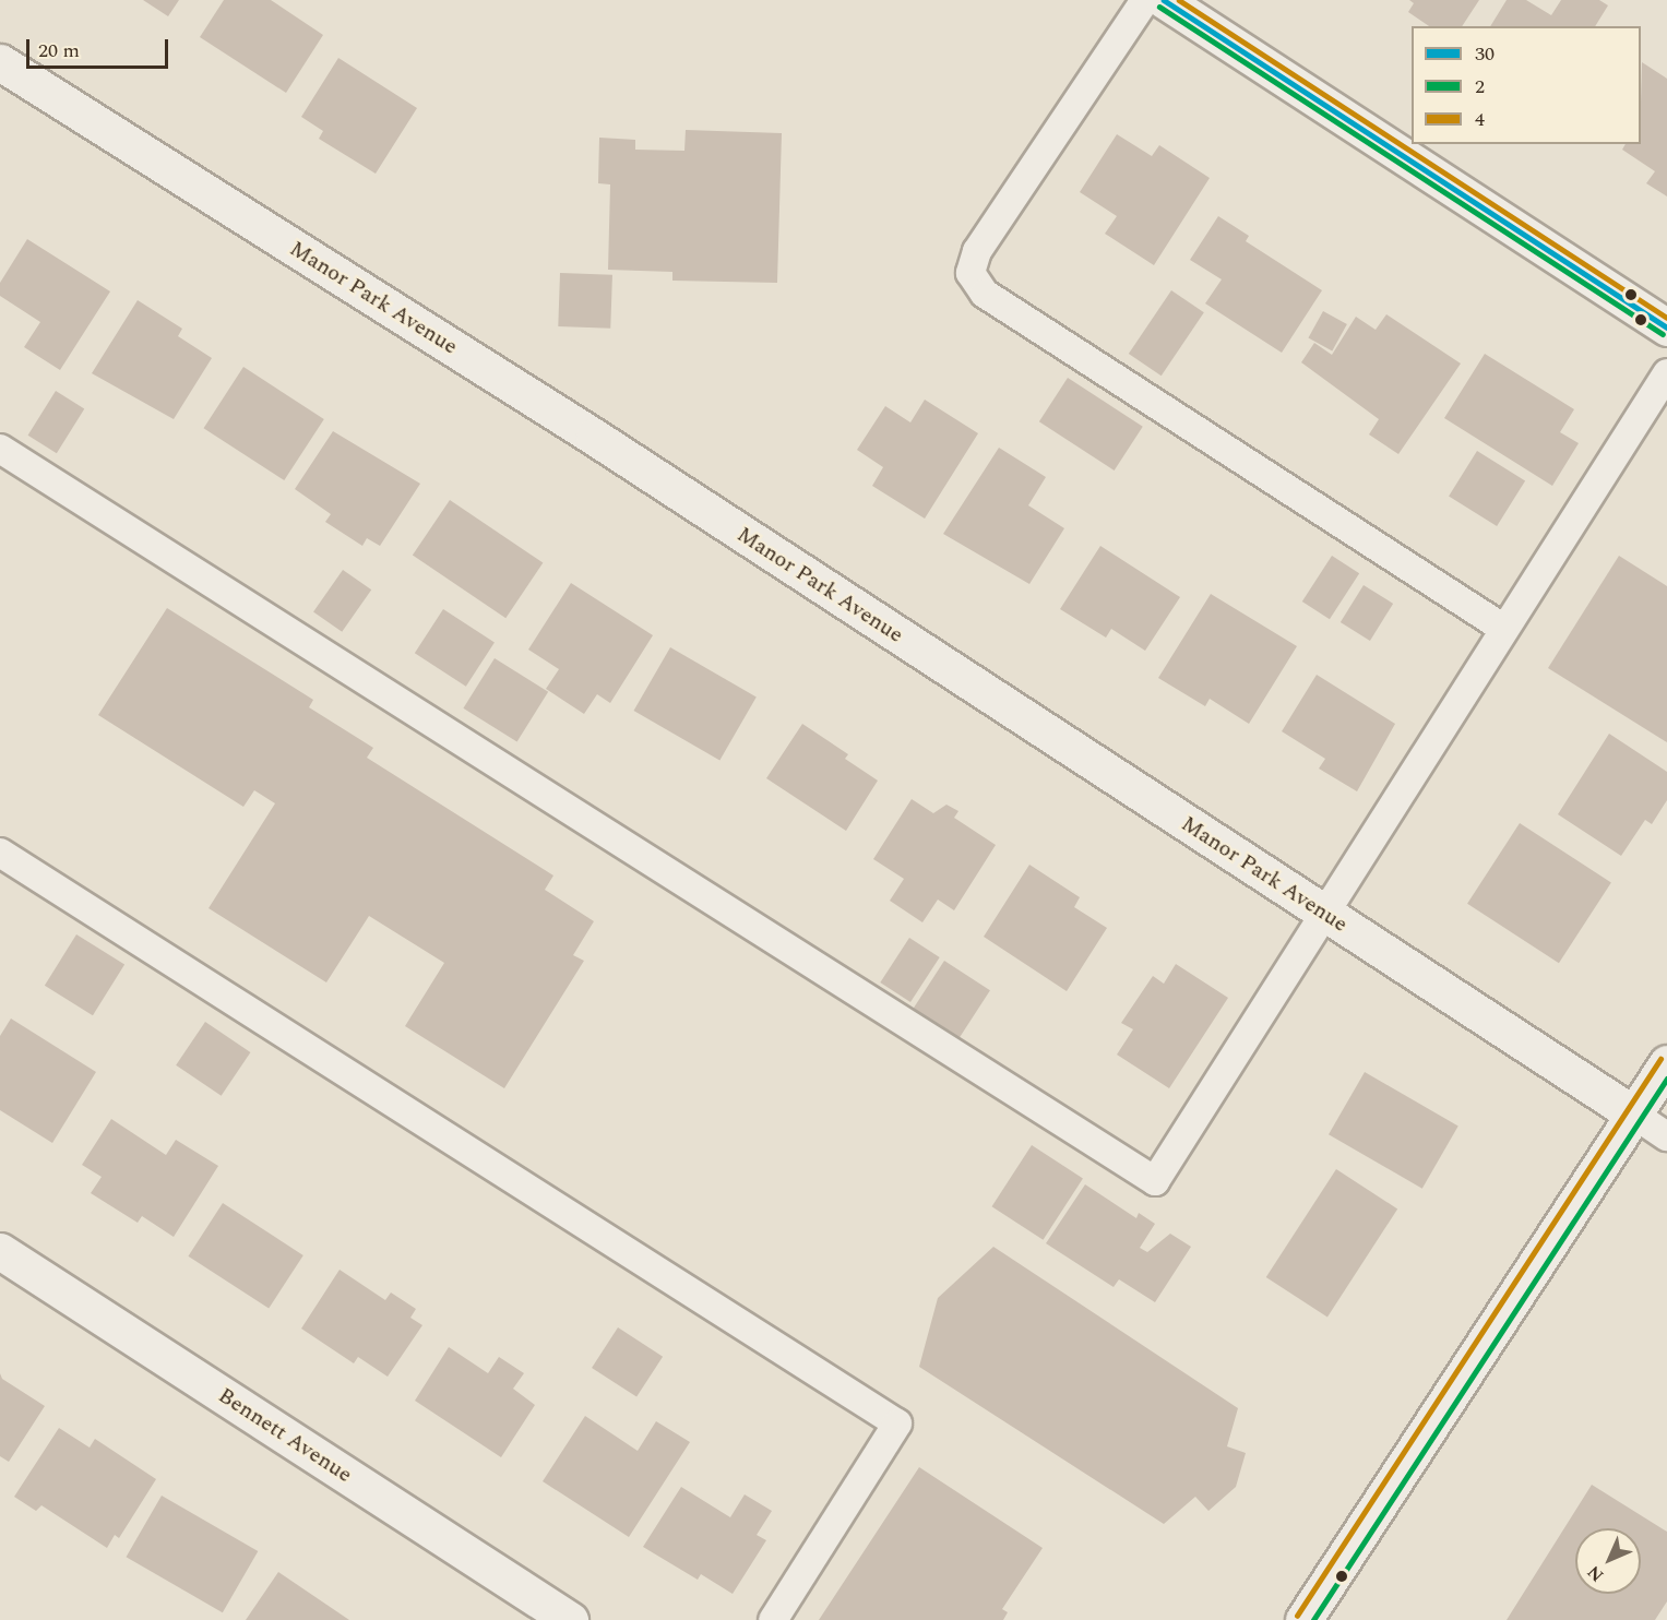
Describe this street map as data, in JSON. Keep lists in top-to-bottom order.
{
  "streets": {
    "street": ["Manor Park Avenue", "Bennett Avenue"]
  },
  "lines": ["transit line 30", "transit line 4", "transit line 2"],
  "legend": ["30", "2", "4"],
  "scale_bar": "20 m",
  "north": "bottom left"
}
